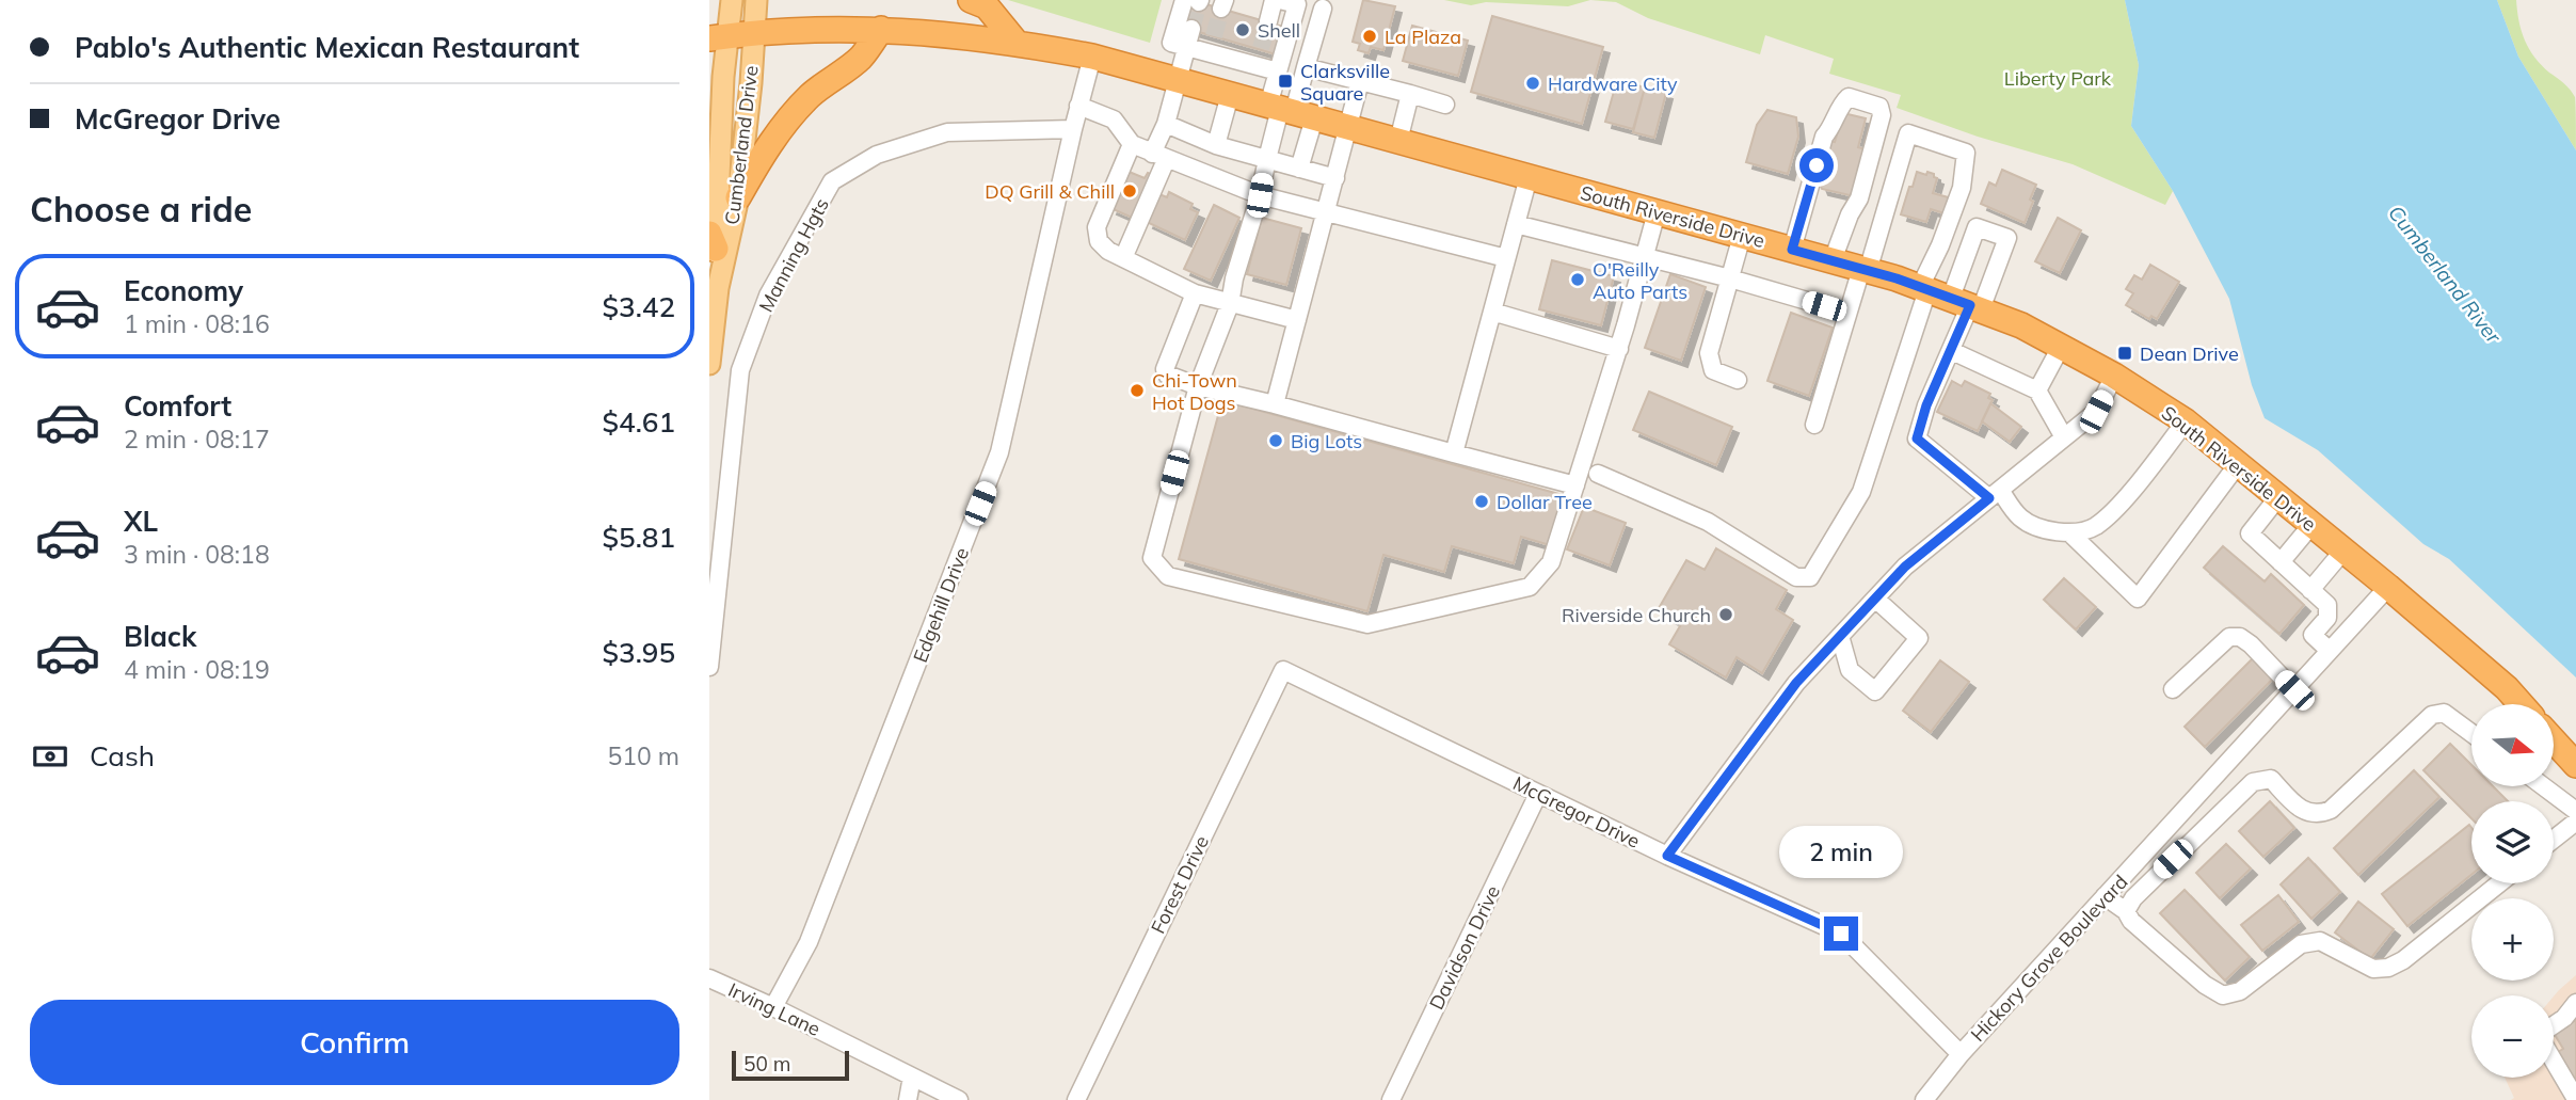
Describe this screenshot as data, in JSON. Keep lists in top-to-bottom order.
{
  "streets": {
    "highway": ["South Riverside Drive"],
    "main road": ["Cumberland Drive"],
    "street": [
      "Manning Hgts",
      "Edgehill Drive",
      "McGregor Drive",
      "Forest Drive",
      "Davidson Drive",
      "Hickory Grove Boulevard",
      "Irving Lane"
    ]
  },
  "crossings": [
    ["Cumberland Drive", "South Riverside Drive"],
    ["South Riverside Drive", "Edgehill Drive"],
    ["South Riverside Drive", "Hickory Grove Boulevard"],
    ["Manning Hgts", "Edgehill Drive"],
    ["Edgehill Drive", "Irving Lane"],
    ["McGregor Drive", "Forest Drive"],
    ["McGregor Drive", "Davidson Drive"],
    ["McGregor Drive", "Hickory Grove Boulevard"]
  ],
  "water": ["Cumberland River"],
  "parks": ["Liberty Park"],
  "places": {
    "other": [
      "Shell",
      "La Plaza",
      "Hardware City",
      "DQ Grill & Chill",
      "O'Reilly Auto Parts",
      "Chi-Town Hot Dogs",
      "Big Lots",
      "Dollar Tree",
      "Riverside Church"
    ],
    "transit": ["Clarksville Square", "Dean Drive"]
  },
  "scale_bar": "50 m",
  "north": "right",
  "page": {
    "banner": ["Pablo's Authentic Mexican Restaurant", "McGregor Drive"],
    "heading": "Choose a ride",
    "list": [
      {
        "name": "Economy",
        "note": "1 min · 08:16",
        "value": "$3.42"
      },
      {
        "name": "Comfort",
        "note": "2 min · 08:17",
        "value": "$4.61"
      },
      {
        "name": "XL",
        "note": "3 min · 08:18",
        "value": "$5.81"
      },
      {
        "name": "Black",
        "note": "4 min · 08:19",
        "value": "$3.95"
      }
    ],
    "map_buttons": ["+", "−"],
    "pay": ["Cash", "510 m"],
    "bubble": "2 min",
    "buttons": "Confirm",
    "scale": "50 m"
  }
}
